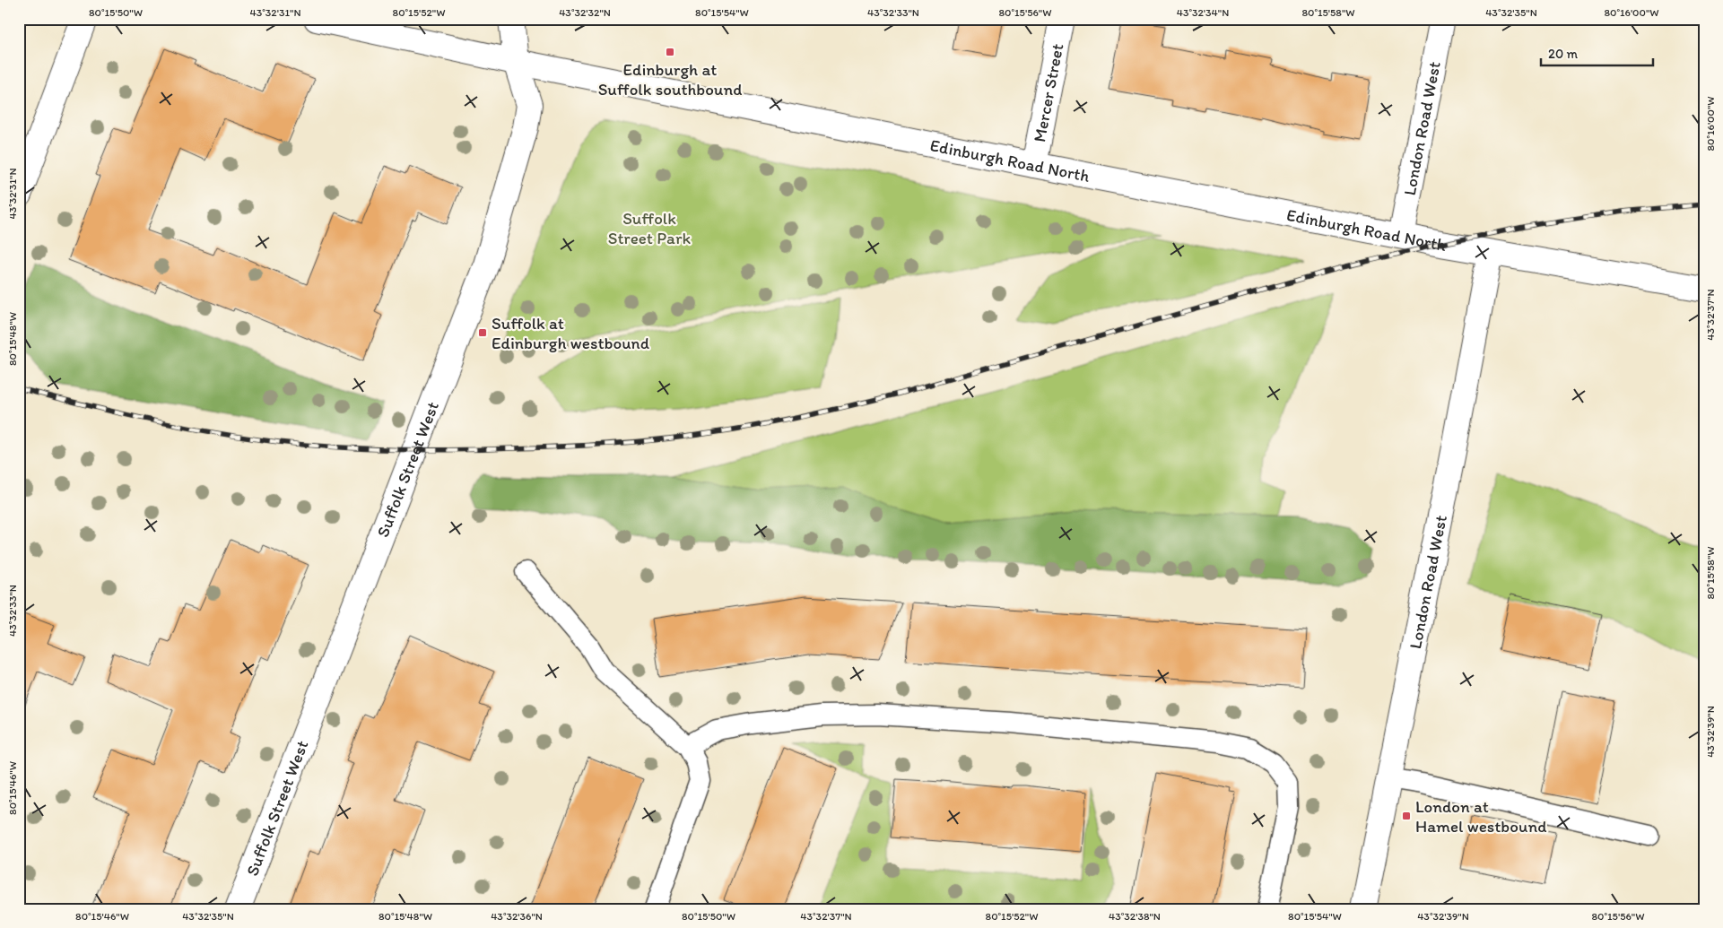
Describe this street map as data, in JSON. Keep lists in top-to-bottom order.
{
  "streets": {
    "street": [
      "Mercer Street",
      "London Road West",
      "Edinburgh Road North",
      "Suffolk Street West"
    ]
  },
  "crossings": [
    ["Mercer Street", "Edinburgh Road North"],
    ["London Road West", "Edinburgh Road North"],
    ["Edinburgh Road North", "Suffolk Street West"]
  ],
  "parks": ["Suffolk Street Park"],
  "places": {
    "transit": ["Edinburgh at Suffolk southbound", "Suffolk at Edinburgh westbound", "London at Hamel westbound"]
  },
  "scale_bar": "20 m",
  "coordinates": [
    "80°15'50\"W",
    "43°32'31\"N",
    "80°15'52\"W",
    "43°32'32\"N",
    "80°15'54\"W",
    "43°32'33\"N",
    "80°15'56\"W",
    "43°32'34\"N",
    "80°15'58\"W",
    "43°32'35\"N",
    "80°16'00\"W",
    "43°32'37\"N",
    "80°15'48\"W",
    "43°32'39\"N",
    "80°15'46\"W",
    "43°32'36\"N",
    "43°32'38\"N"
  ]
}
